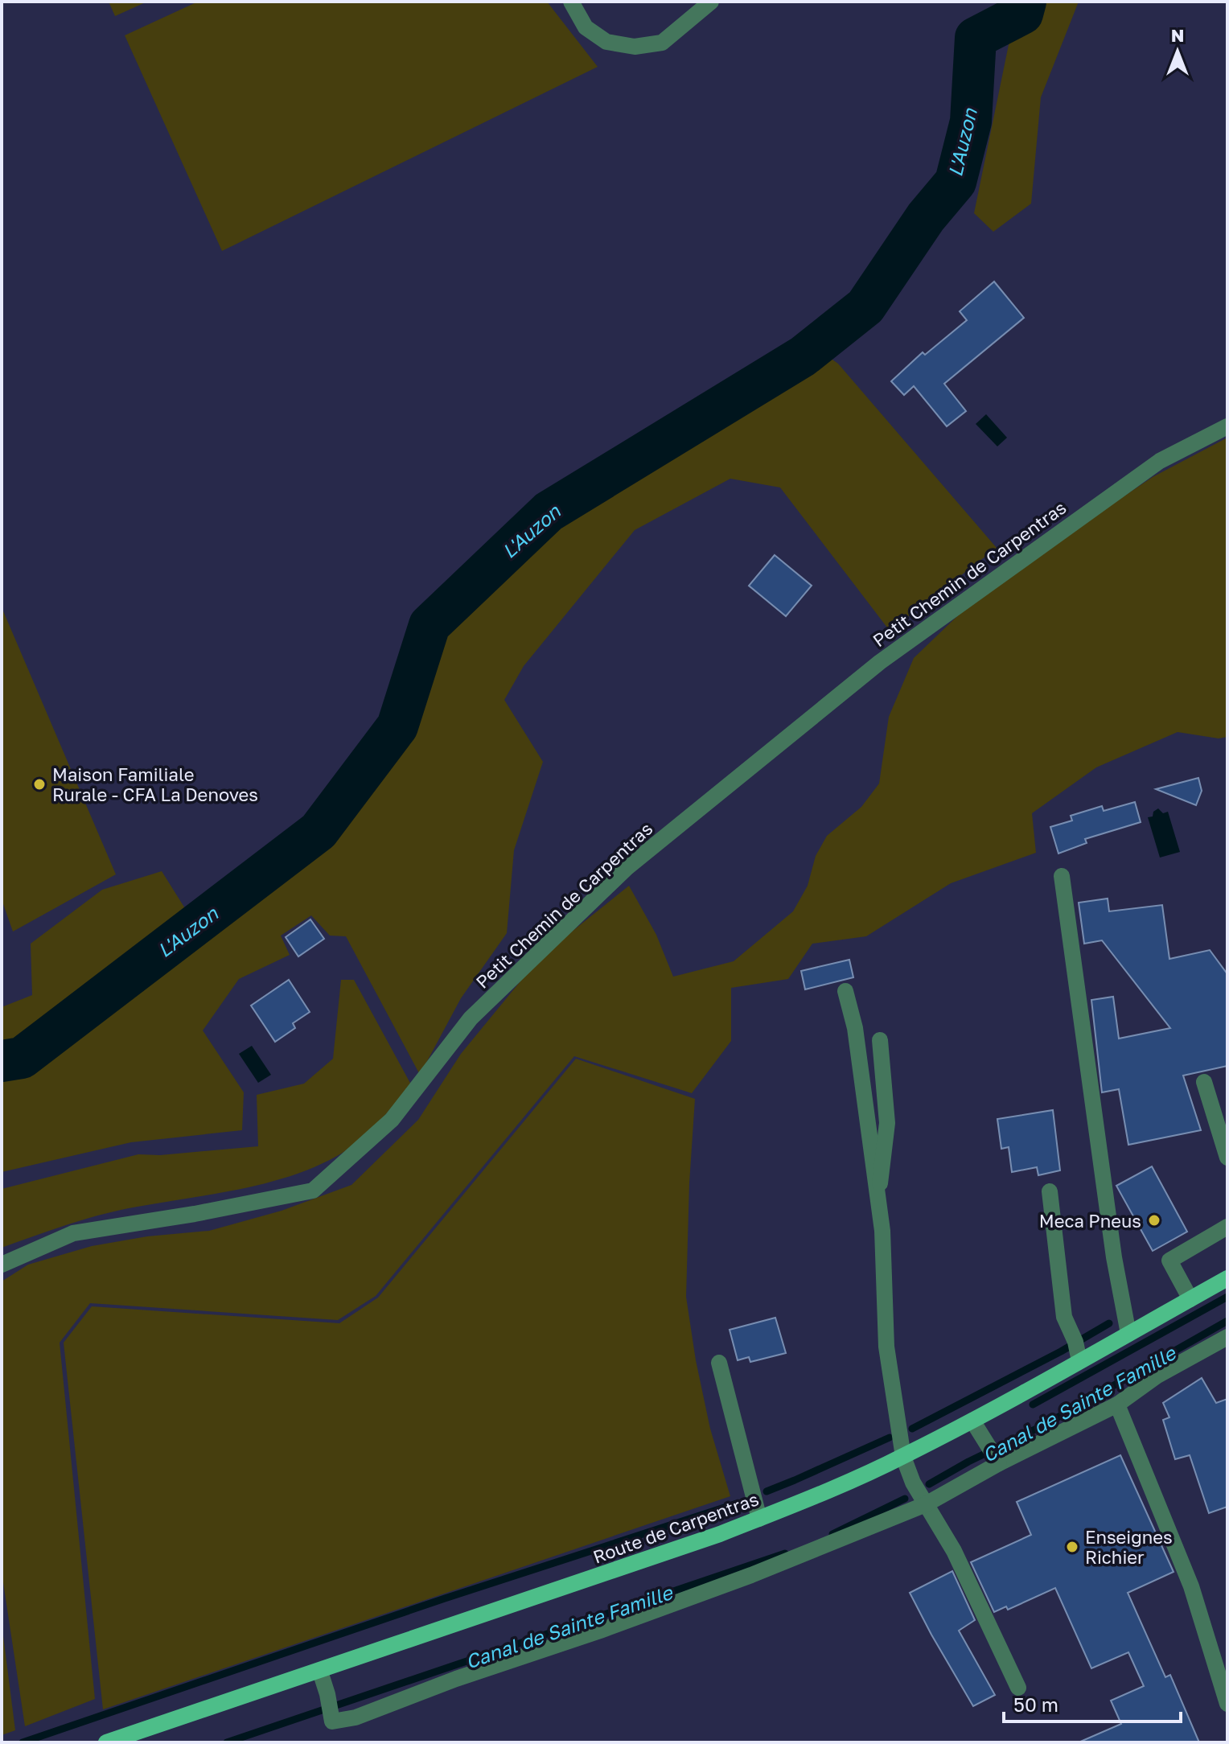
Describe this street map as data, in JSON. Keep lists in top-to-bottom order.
{
  "streets": {
    "main road": ["Route de Carpentras"],
    "street": ["Petit Chemin de Carpentras"]
  },
  "water": ["L'Auzon", "Canal de Sainte Famille"],
  "places": ["Maison Familiale Rurale - CFA La Denoves", "Meca Pneus", "Enseignes Richier"],
  "scale_bar": "50 m",
  "north": "top"
}
